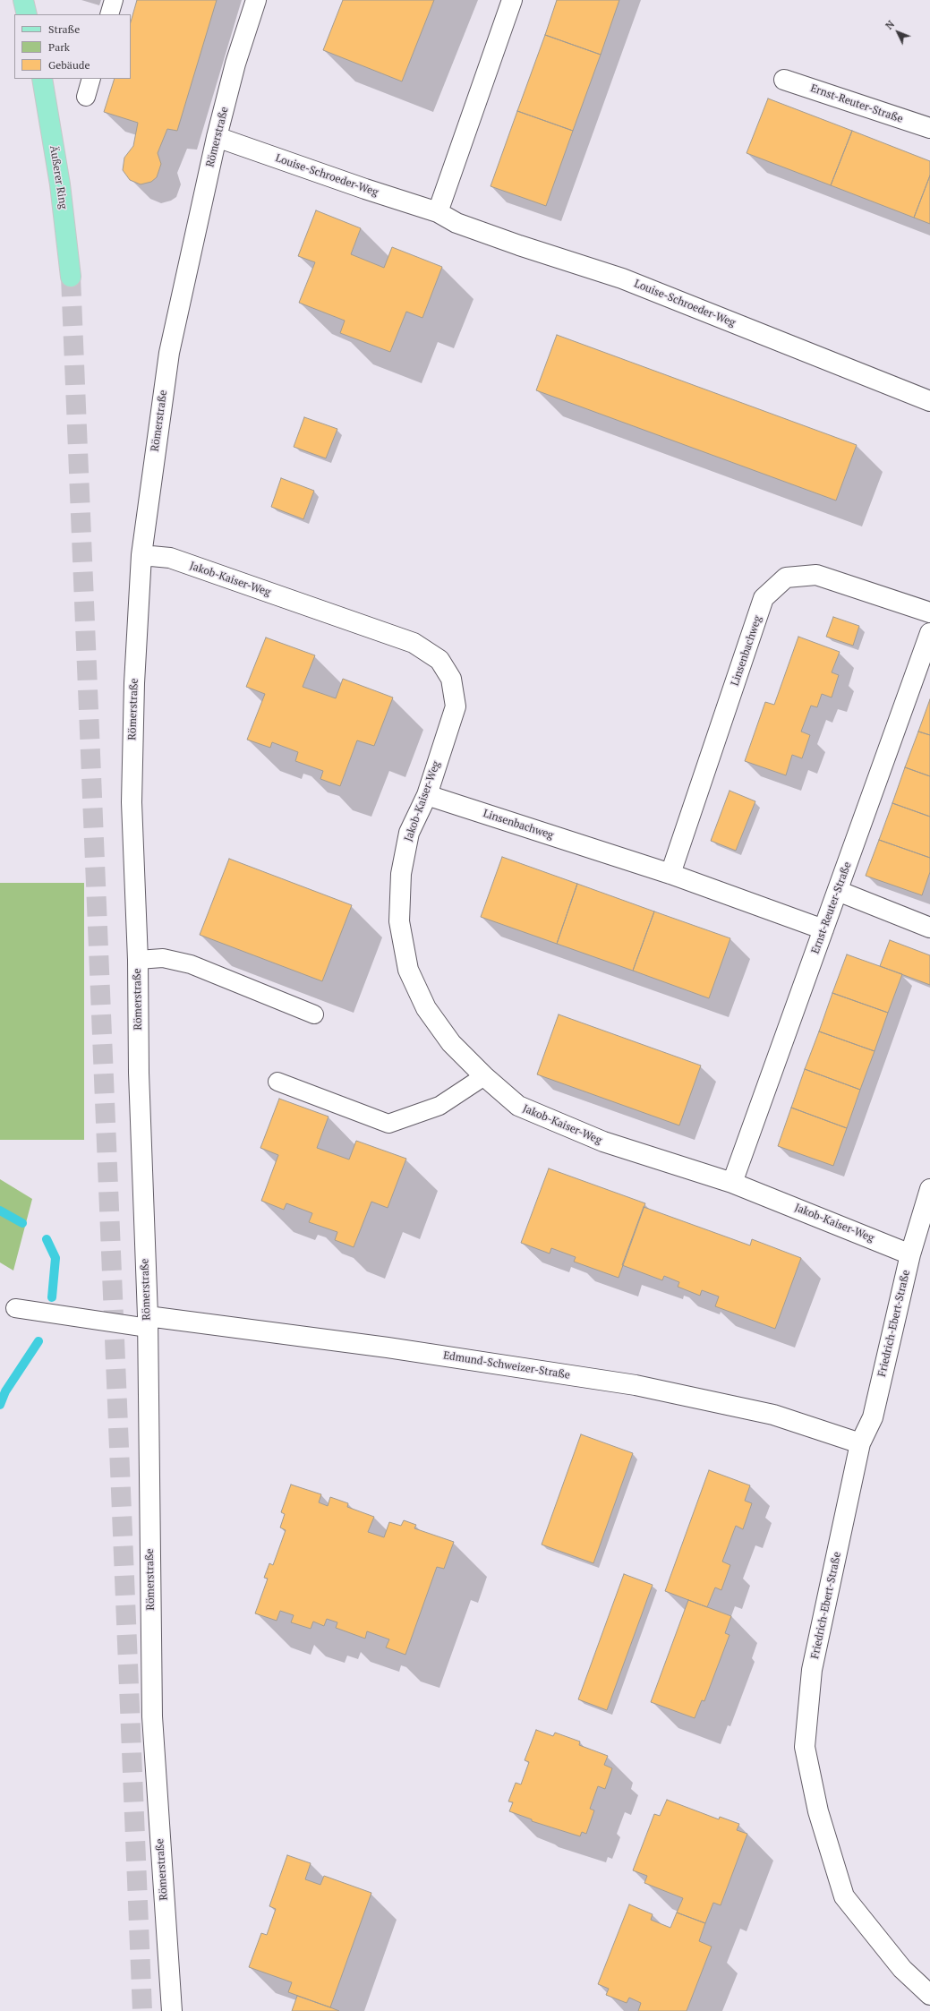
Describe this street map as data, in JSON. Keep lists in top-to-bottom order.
{
  "streets": {
    "main road": ["Äußerer Ring"],
    "street": [
      "Ernst-Reuter-Straße",
      "Römerstraße",
      "Louise-Schroeder-Weg",
      "Jakob-Kaiser-Weg",
      "Linsenbachweg",
      "Friedrich-Ebert-Straße",
      "Edmund-Schweizer-Straße"
    ]
  },
  "crossings": [
    ["Ernst-Reuter-Straße", "Jakob-Kaiser-Weg"],
    ["Ernst-Reuter-Straße", "Linsenbachweg"],
    ["Römerstraße", "Louise-Schroeder-Weg"],
    ["Römerstraße", "Jakob-Kaiser-Weg"],
    ["Römerstraße", "Edmund-Schweizer-Straße"],
    ["Jakob-Kaiser-Weg", "Linsenbachweg"],
    ["Jakob-Kaiser-Weg", "Friedrich-Ebert-Straße"],
    ["Friedrich-Ebert-Straße", "Edmund-Schweizer-Straße"]
  ],
  "legend": ["Straße", "Park", "Gebäude"],
  "north": "top left"
}
